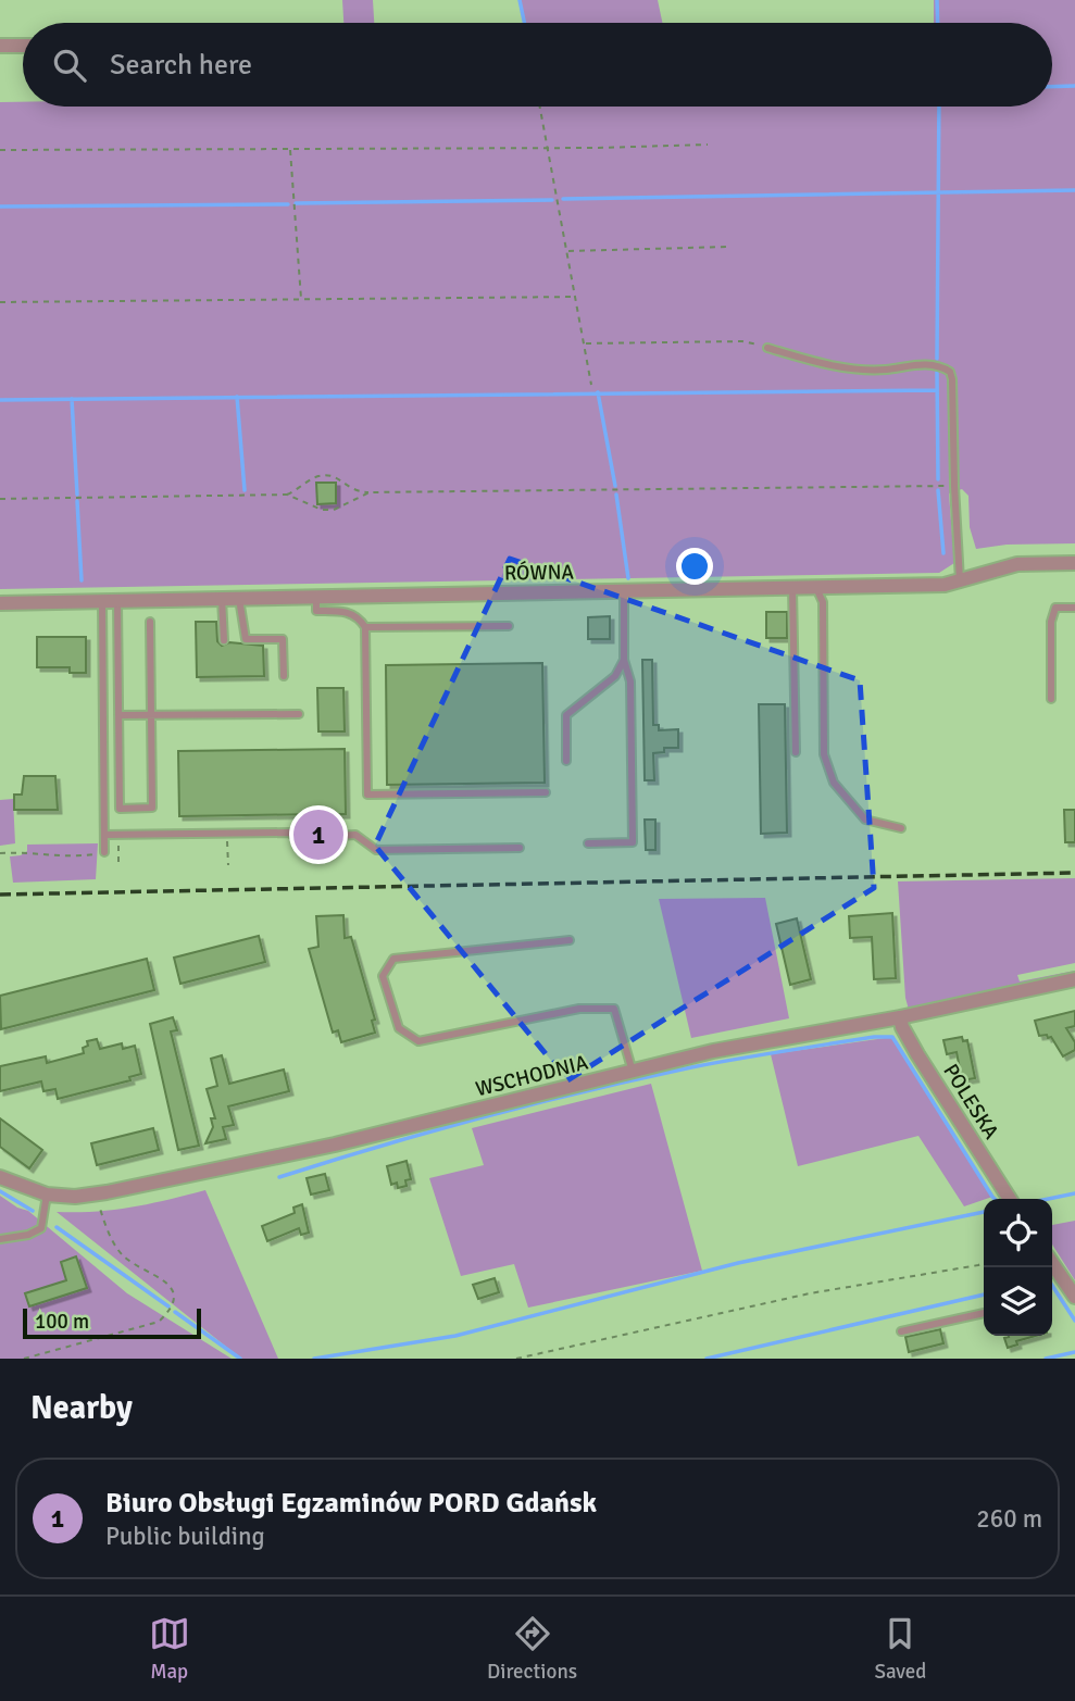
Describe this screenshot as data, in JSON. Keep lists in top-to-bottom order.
{
  "streets": {
    "street": ["RÓWNA", "WSCHODNIA", "POLESKA"]
  },
  "crossings": [
    ["WSCHODNIA", "POLESKA"]
  ],
  "scale_bar": "100 m",
  "page": {
    "search": "Search here",
    "pins": "1",
    "scale": "100 m",
    "heading": "Nearby",
    "list": [
      {
        "mark": "1",
        "name": "Biuro Obsługi Egzaminów PORD Gdańsk",
        "note": "Public building",
        "value": "260 m"
      }
    ],
    "nav": ["Map", "Directions", "Saved"]
  }
}
